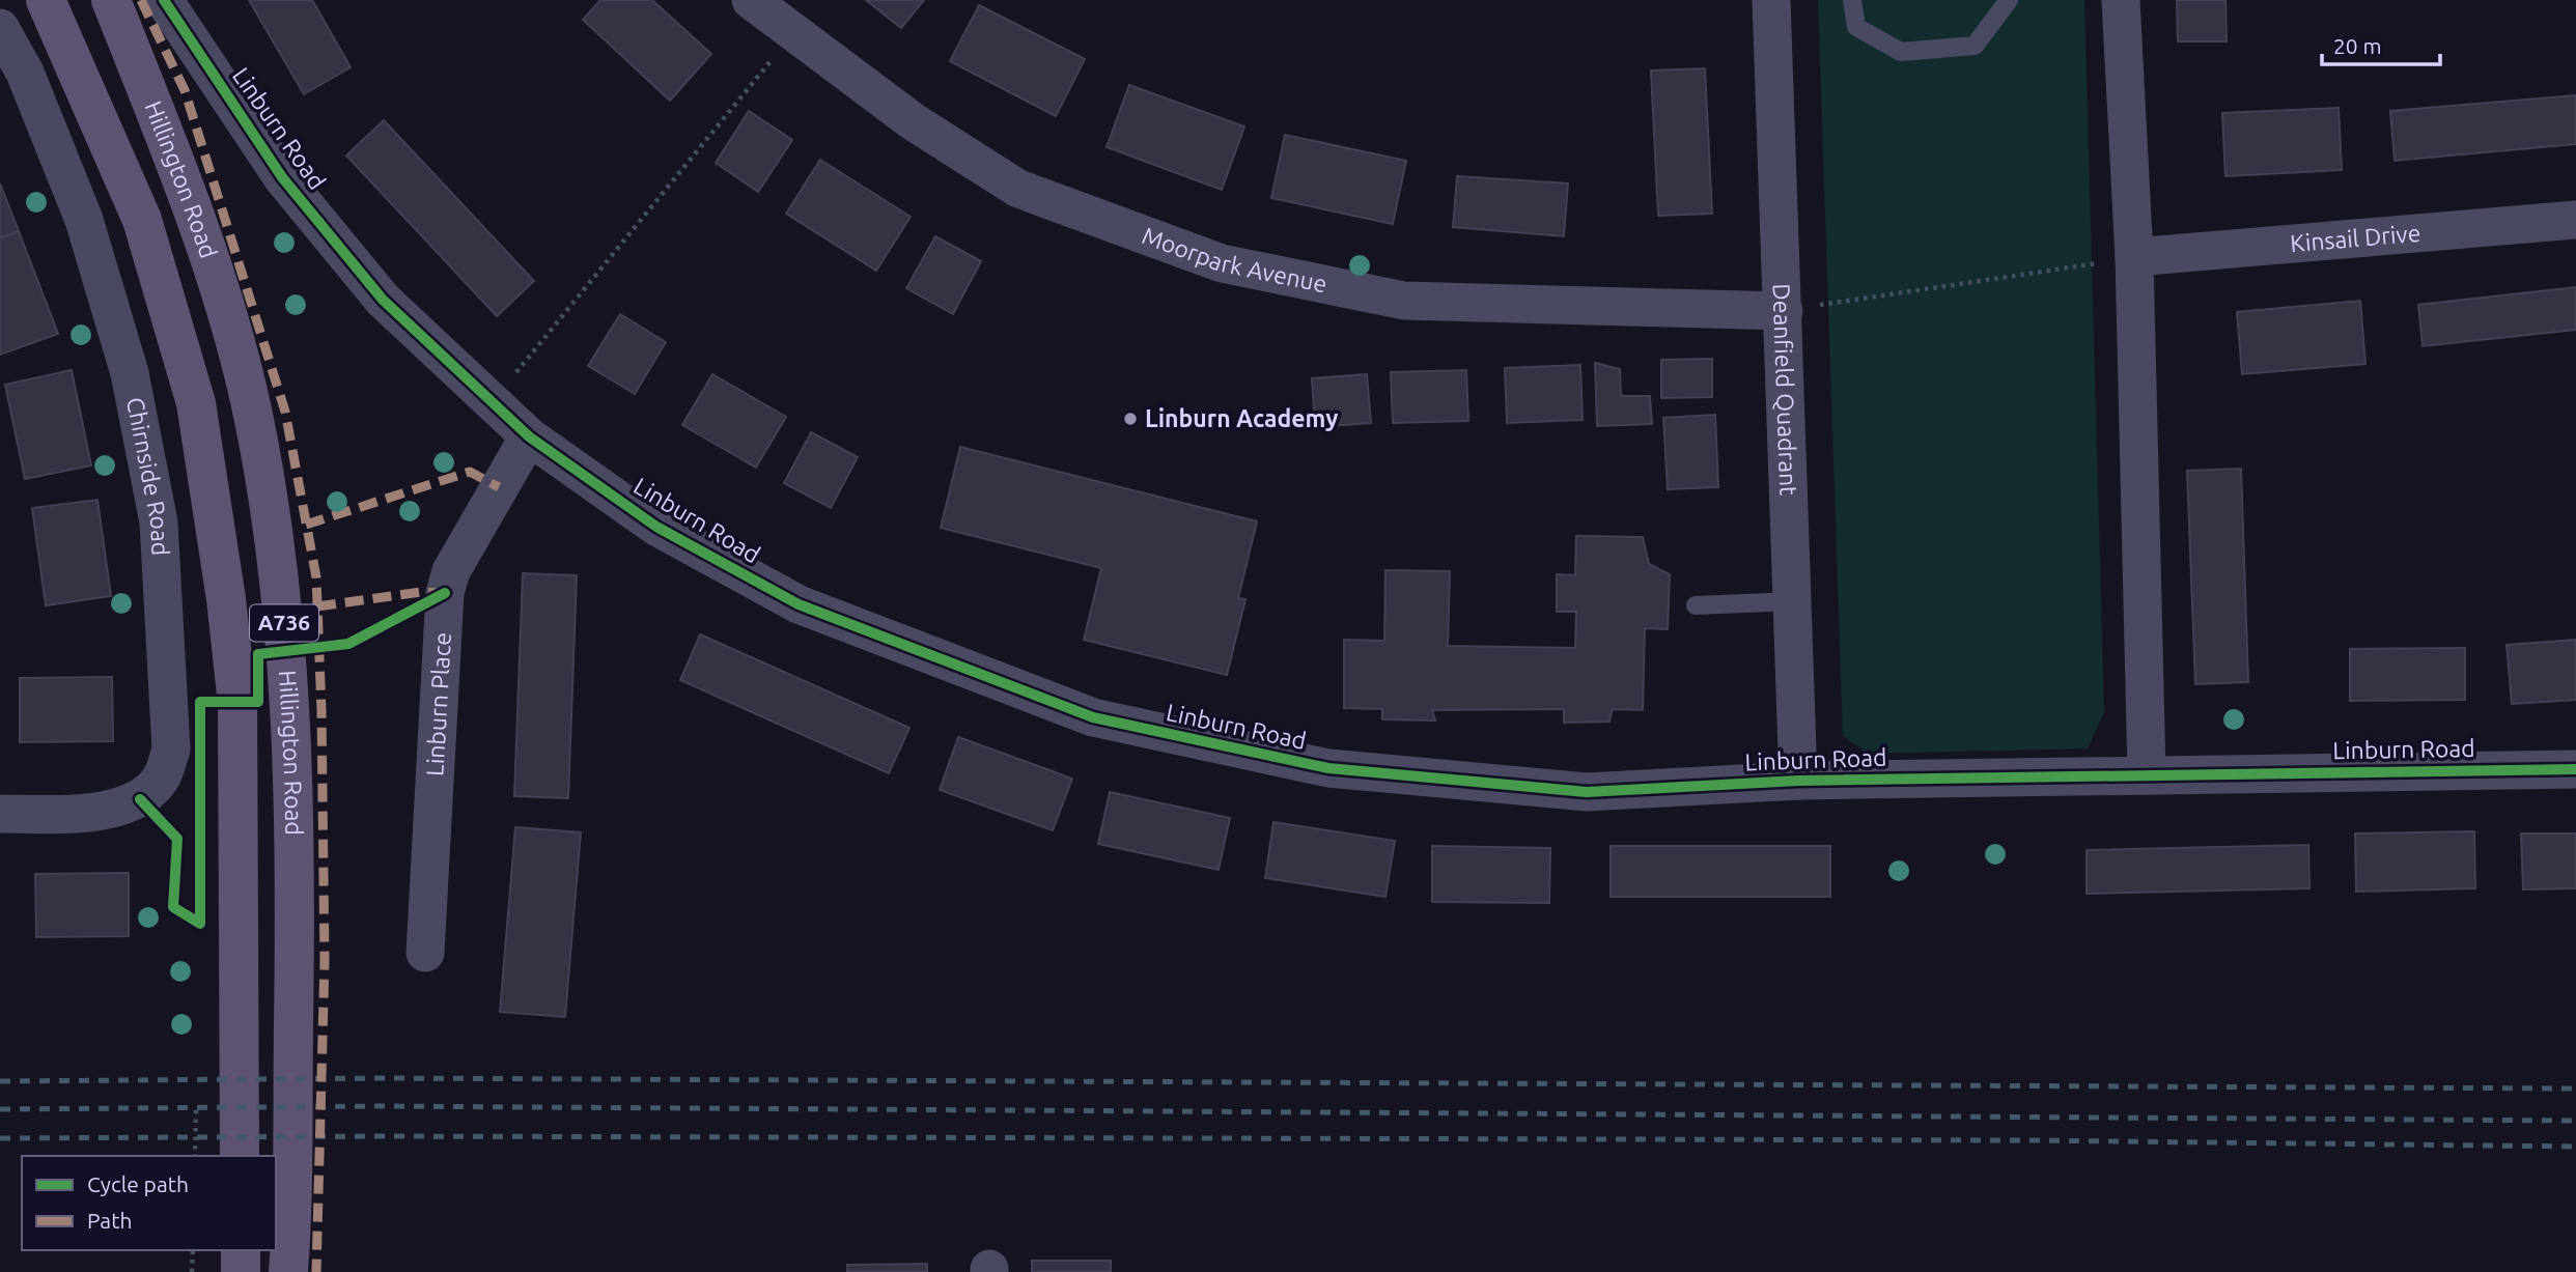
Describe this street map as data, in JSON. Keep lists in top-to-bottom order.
{
  "streets": {
    "main road": ["Hillington Road", "A736"],
    "street": [
      "Linburn Road",
      "Kinsail Drive",
      "Moorpark Avenue",
      "Deanfield Quadrant",
      "Chirnside Road",
      "Linburn Place"
    ]
  },
  "crossings": [
    ["Linburn Road", "Deanfield Quadrant"],
    ["Linburn Road", "Linburn Place"],
    ["Moorpark Avenue", "Deanfield Quadrant"]
  ],
  "places": ["Linburn Academy"],
  "legend": ["Cycle path", "Path"],
  "scale_bar": "20 m"
}
